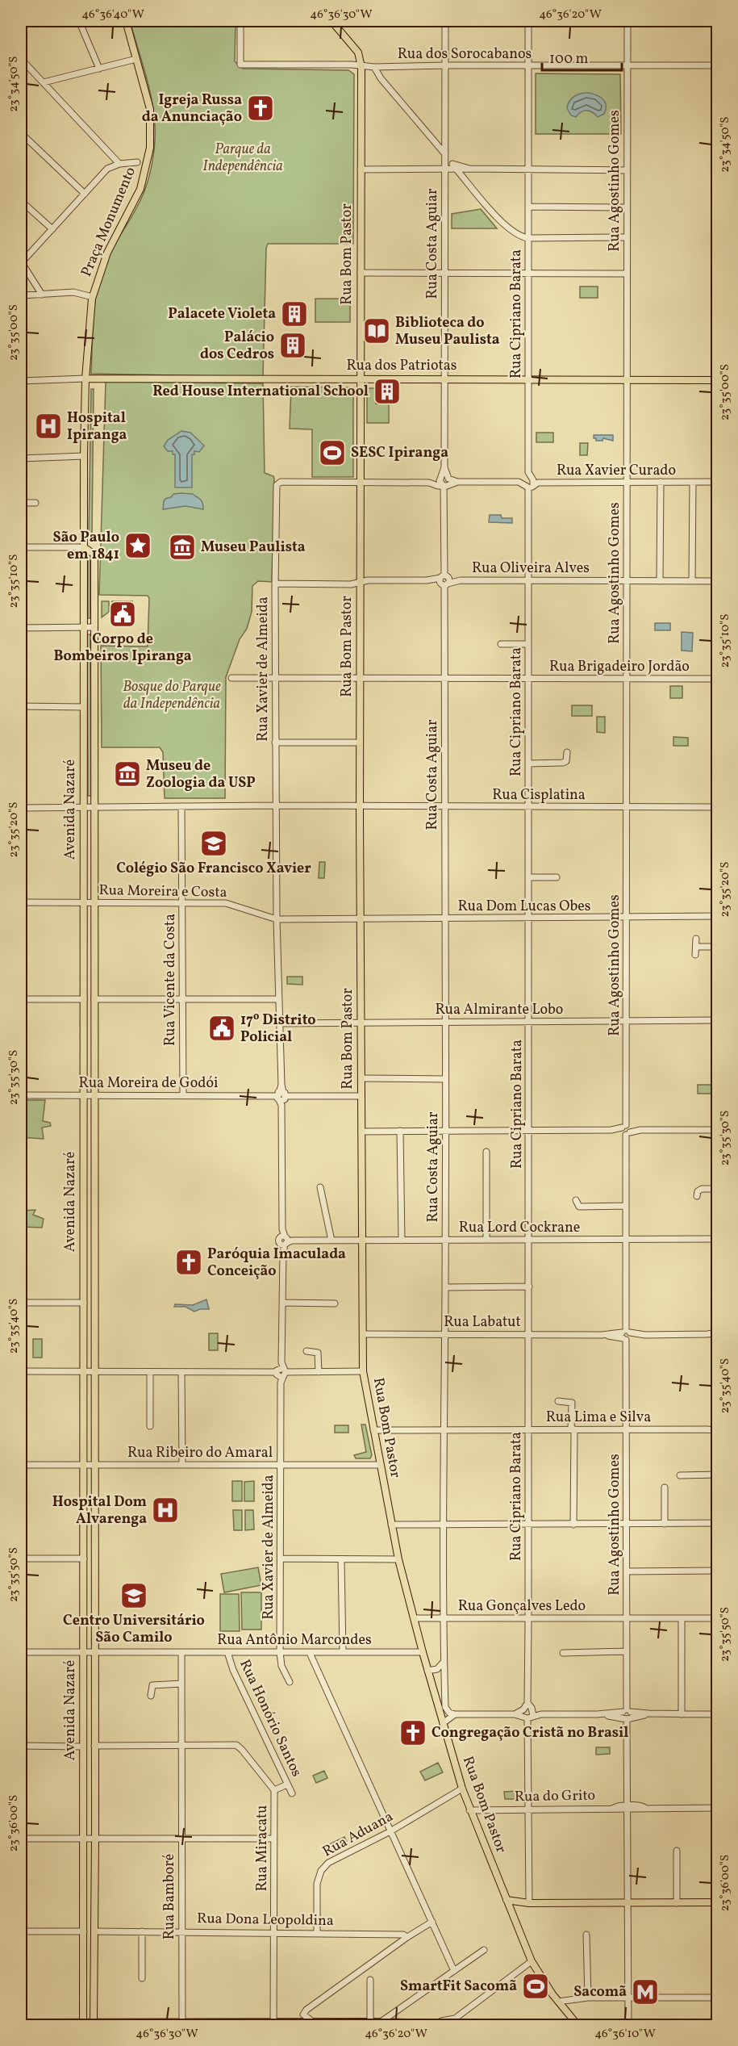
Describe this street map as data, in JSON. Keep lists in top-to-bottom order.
{
  "streets": {
    "main road": [
      "Praça Monumento",
      "Rua Bom Pastor",
      "Rua dos Patriotas",
      "Avenida Nazaré"
    ],
    "street": [
      "Rua dos Sorocabanos",
      "Rua Agostinho Gomes",
      "Rua Costa Aguiar",
      "Rua Cipriano Barata",
      "Rua Xavier Curado",
      "Rua Oliveira Alves",
      "Rua Brigadeiro Jordão",
      "Rua Xavier de Almeida",
      "Rua Cisplatina",
      "Rua Moreira e Costa",
      "Rua Dom Lucas Obes",
      "Rua Vicente da Costa",
      "Rua Almirante Lobo",
      "Rua Moreira de Godói",
      "Rua Lord Cockrane",
      "Rua Labatut",
      "Rua Lima e Silva",
      "Rua Ribeiro do Amaral",
      "Rua Gonçalves Ledo",
      "Rua Antônio Marcondes",
      "Rua Honório Santos",
      "Rua do Grito",
      "Rua Aduana",
      "Rua Miracatu",
      "Rua Bamboré",
      "Rua Dona Leopoldina"
    ]
  },
  "crossings": [
    ["Rua dos Sorocabanos", "Rua Agostinho Gomes"],
    ["Rua dos Sorocabanos", "Rua Costa Aguiar"],
    ["Rua dos Sorocabanos", "Rua Bom Pastor"],
    ["Rua dos Sorocabanos", "Rua Cipriano Barata"],
    ["Rua Agostinho Gomes", "Rua dos Patriotas"],
    ["Rua Agostinho Gomes", "Rua Xavier Curado"],
    ["Rua Agostinho Gomes", "Rua Oliveira Alves"],
    ["Rua Agostinho Gomes", "Rua Brigadeiro Jordão"],
    ["Rua Agostinho Gomes", "Rua Cisplatina"],
    ["Rua Agostinho Gomes", "Rua Dom Lucas Obes"],
    ["Rua Agostinho Gomes", "Rua Almirante Lobo"],
    ["Rua Agostinho Gomes", "Rua Lord Cockrane"],
    ["Rua Agostinho Gomes", "Rua Labatut"],
    ["Rua Agostinho Gomes", "Rua Lima e Silva"],
    ["Rua Agostinho Gomes", "Rua Gonçalves Ledo"],
    ["Rua Agostinho Gomes", "Rua do Grito"],
    ["Praça Monumento", "Rua dos Patriotas"],
    ["Praça Monumento", "Avenida Nazaré"],
    ["Rua Costa Aguiar", "Rua dos Patriotas"],
    ["Rua Costa Aguiar", "Rua Oliveira Alves"],
    ["Rua Costa Aguiar", "Rua Brigadeiro Jordão"],
    ["Rua Costa Aguiar", "Rua Cisplatina"],
    ["Rua Costa Aguiar", "Rua Dom Lucas Obes"],
    ["Rua Costa Aguiar", "Rua Almirante Lobo"],
    ["Rua Costa Aguiar", "Rua Lord Cockrane"],
    ["Rua Costa Aguiar", "Rua Labatut"],
    ["Rua Costa Aguiar", "Rua Lima e Silva"],
    ["Rua Costa Aguiar", "Rua Gonçalves Ledo"],
    ["Rua Bom Pastor", "Rua dos Patriotas"],
    ["Rua Bom Pastor", "Rua Oliveira Alves"],
    ["Rua Bom Pastor", "Rua Brigadeiro Jordão"],
    ["Rua Bom Pastor", "Rua Xavier de Almeida"],
    ["Rua Bom Pastor", "Rua Cisplatina"],
    ["Rua Bom Pastor", "Rua Moreira e Costa"],
    ["Rua Bom Pastor", "Rua Dom Lucas Obes"],
    ["Rua Bom Pastor", "Rua Almirante Lobo"],
    ["Rua Bom Pastor", "Rua Moreira de Godói"],
    ["Rua Bom Pastor", "Rua Lord Cockrane"],
    ["Rua Bom Pastor", "Rua Labatut"],
    ["Rua Bom Pastor", "Rua Lima e Silva"],
    ["Rua Bom Pastor", "Rua Ribeiro do Amaral"],
    ["Rua Bom Pastor", "Rua Gonçalves Ledo"],
    ["Rua Bom Pastor", "Rua Antônio Marcondes"],
    ["Rua Bom Pastor", "Rua do Grito"],
    ["Rua Bom Pastor", "Rua Aduana"],
    ["Rua Cipriano Barata", "Rua dos Patriotas"],
    ["Rua Cipriano Barata", "Rua Xavier Curado"],
    ["Rua Cipriano Barata", "Rua Oliveira Alves"],
    ["Rua Cipriano Barata", "Rua Brigadeiro Jordão"],
    ["Rua Cipriano Barata", "Rua Cisplatina"],
    ["Rua Cipriano Barata", "Rua Dom Lucas Obes"],
    ["Rua Cipriano Barata", "Rua Almirante Lobo"],
    ["Rua Cipriano Barata", "Rua Lord Cockrane"],
    ["Rua Cipriano Barata", "Rua Labatut"],
    ["Rua Cipriano Barata", "Rua Lima e Silva"],
    ["Rua Cipriano Barata", "Rua Gonçalves Ledo"],
    ["Rua dos Patriotas", "Avenida Nazaré"],
    ["Rua Oliveira Alves", "Rua Xavier de Almeida"],
    ["Rua Brigadeiro Jordão", "Rua Xavier de Almeida"],
    ["Rua Xavier de Almeida", "Rua Cisplatina"],
    ["Rua Xavier de Almeida", "Rua Moreira e Costa"],
    ["Rua Xavier de Almeida", "Rua Almirante Lobo"],
    ["Rua Xavier de Almeida", "Rua Moreira de Godói"],
    ["Rua Xavier de Almeida", "Rua Lord Cockrane"],
    ["Rua Xavier de Almeida", "Rua Ribeiro do Amaral"],
    ["Rua Xavier de Almeida", "Rua Antônio Marcondes"],
    ["Rua Cisplatina", "Avenida Nazaré"],
    ["Rua Cisplatina", "Rua Vicente da Costa"],
    ["Avenida Nazaré", "Rua Moreira e Costa"],
    ["Avenida Nazaré", "Rua Moreira de Godói"],
    ["Avenida Nazaré", "Rua Ribeiro do Amaral"],
    ["Avenida Nazaré", "Rua Antônio Marcondes"],
    ["Avenida Nazaré", "Rua Dona Leopoldina"],
    ["Rua Moreira e Costa", "Rua Dom Lucas Obes"],
    ["Rua Moreira e Costa", "Rua Vicente da Costa"],
    ["Rua Vicente da Costa", "Rua Moreira de Godói"],
    ["Rua Antônio Marcondes", "Rua Honório Santos"],
    ["Rua Antônio Marcondes", "Rua Bamboré"],
    ["Rua Aduana", "Rua Dona Leopoldina"],
    ["Rua Miracatu", "Rua Bamboré"],
    ["Rua Miracatu", "Rua Dona Leopoldina"],
    ["Rua Bamboré", "Rua Dona Leopoldina"]
  ],
  "parks": ["Parque da Independência", "Bosque do Parque da Independência"],
  "places": {
    "church": ["Igreja Russa da Anunciação", "Paróquia Imaculada Conceição", "Congregação Cristã no Brasil"],
    "building": ["Palacete Violeta", "Palácio dos Cedros", "Red House International School"],
    "library": ["Biblioteca do Museu Paulista"],
    "hospital": ["Hospital Ipiranga", "Hospital Dom Alvarenga"],
    "sports": ["SESC Ipiranga", "SmartFit Sacomã"],
    "place": ["São Paulo em 1841"],
    "museum": ["Museu Paulista", "Museu de Zoologia da USP"],
    "public building": ["Corpo de Bombeiros Ipiranga", "17º Distrito Policial"],
    "school or university": ["Colégio São Francisco Xavier", "Centro Universitário São Camilo"],
    "metro station": ["Sacomã"]
  },
  "scale_bar": "100 m",
  "coordinates": [
    "46°36'40\"W",
    "46°36'30\"W",
    "46°36'20\"W",
    "23°34'50\"S",
    "23°35'00\"S",
    "23°35'10\"S",
    "23°35'20\"S",
    "23°35'30\"S",
    "23°35'40\"S",
    "23°35'50\"S",
    "23°36'00\"S",
    "46°36'10\"W"
  ]
}
